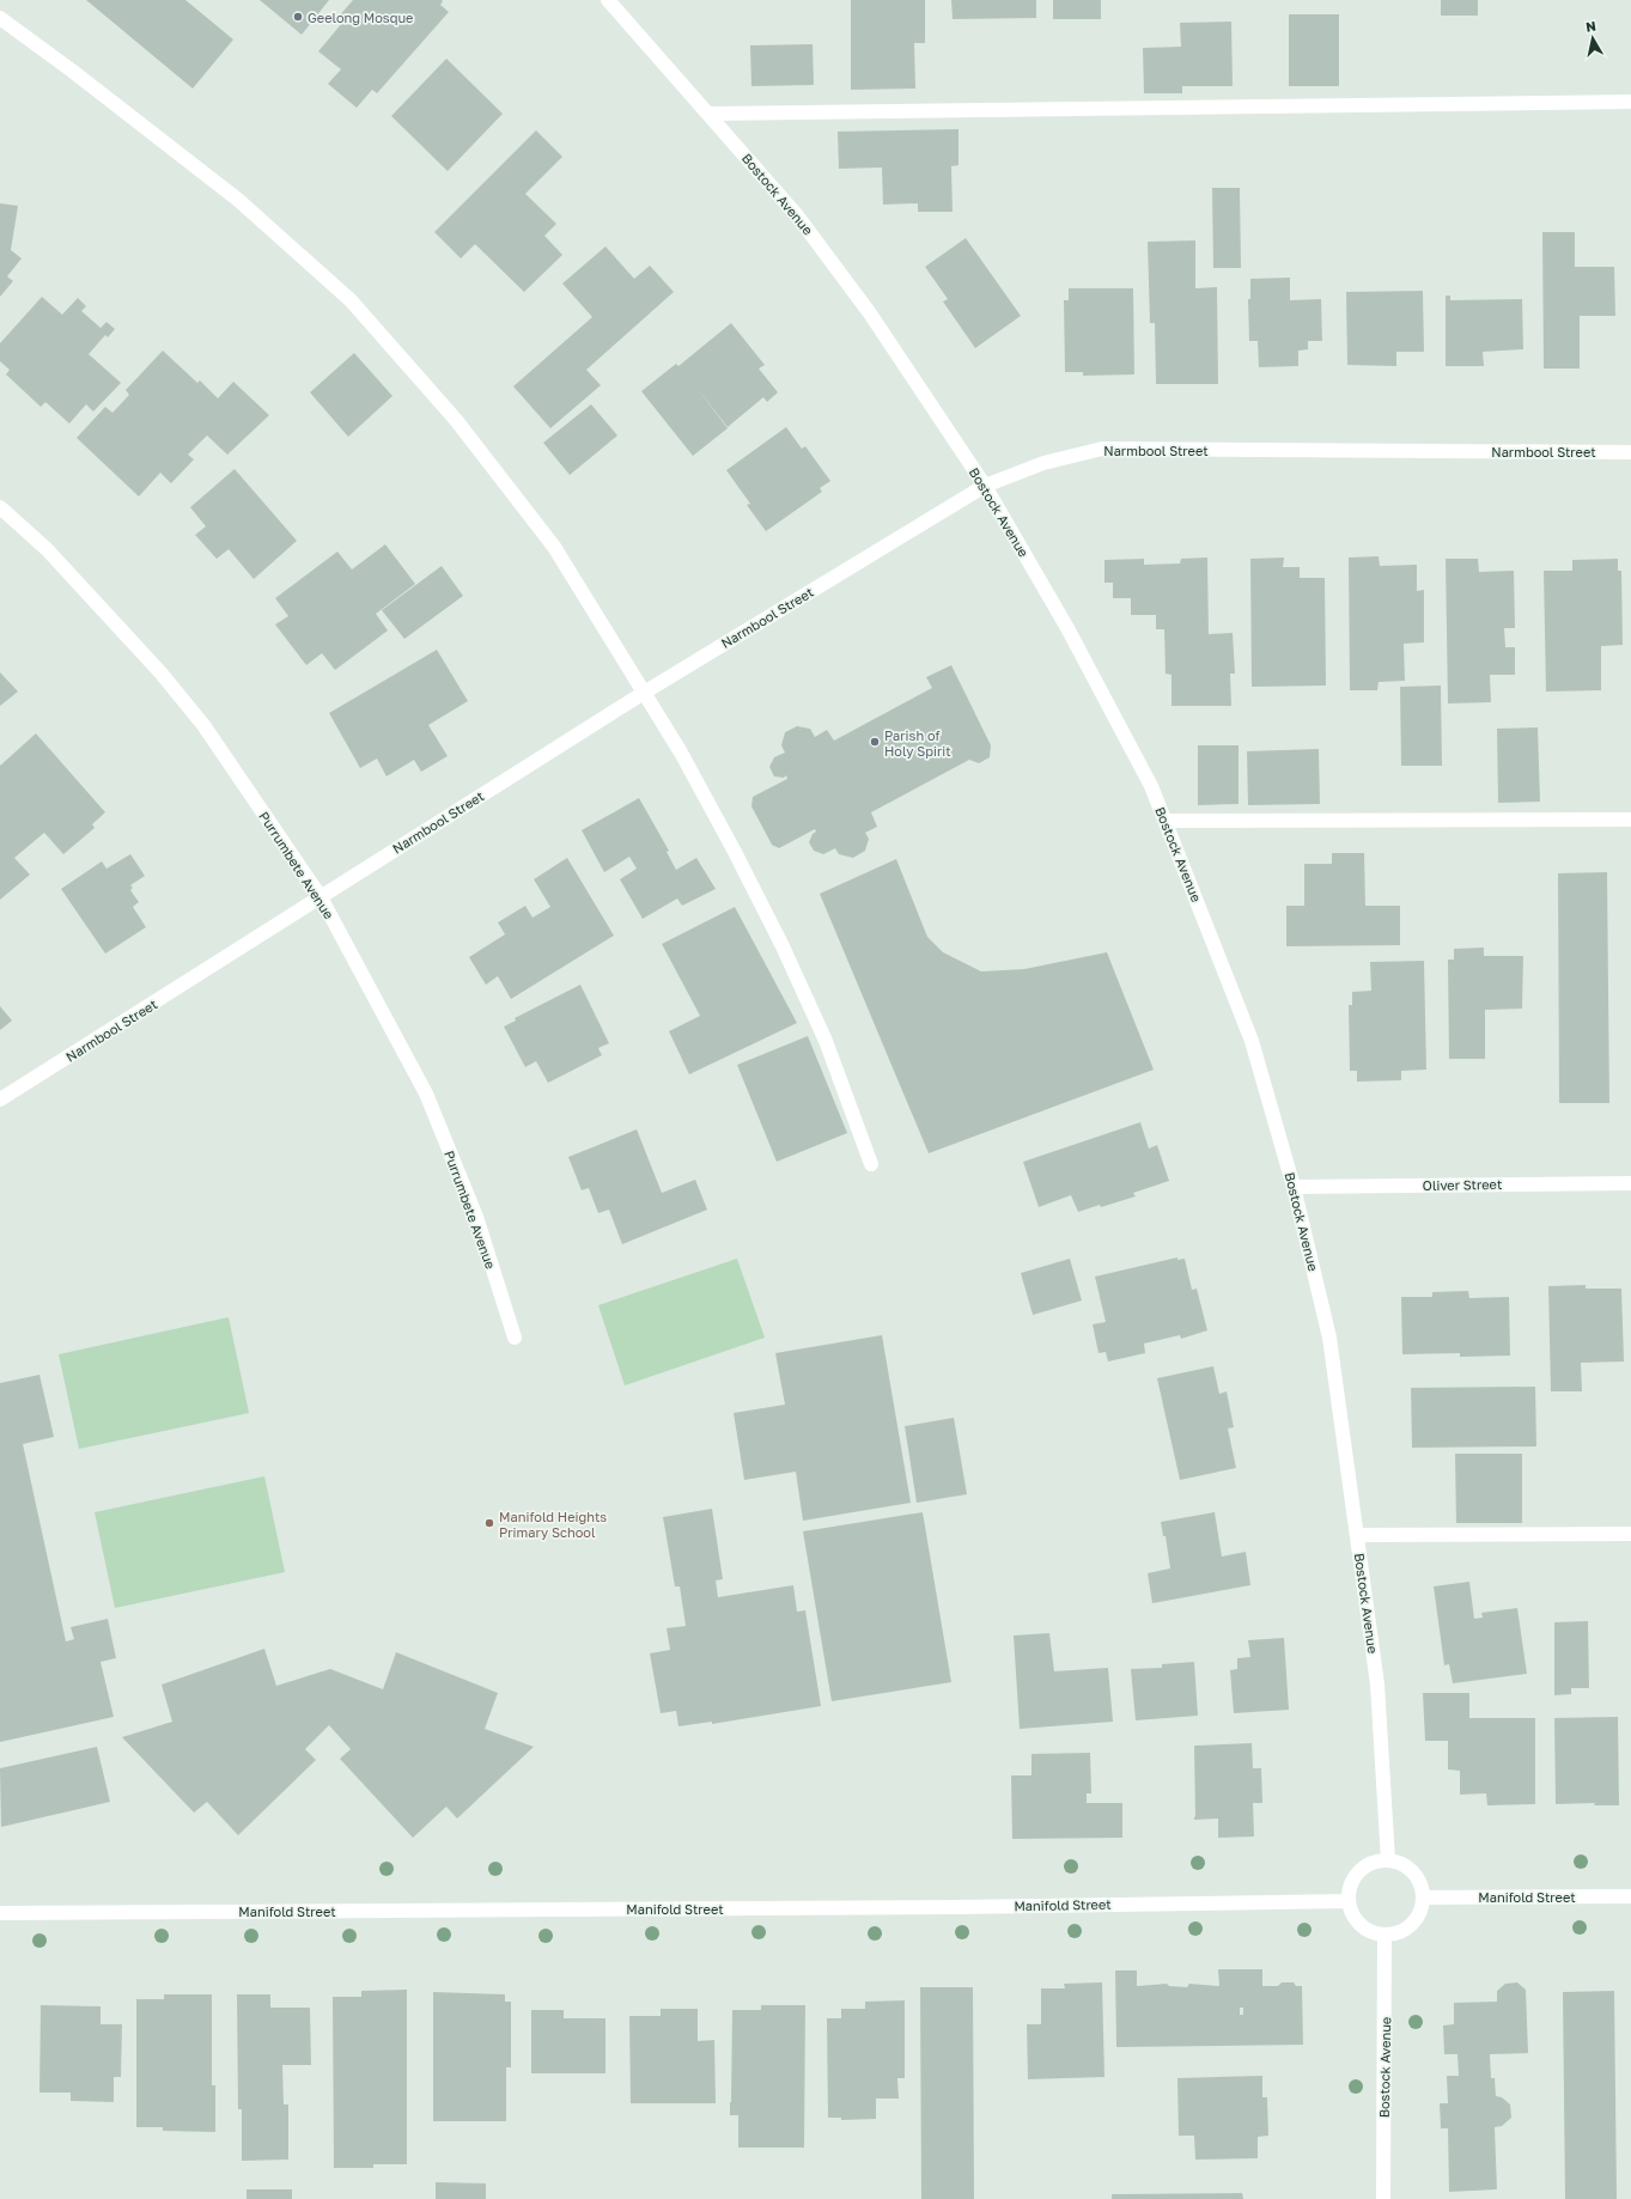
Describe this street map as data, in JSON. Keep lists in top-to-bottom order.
{
  "streets": {
    "street": [
      "Bostock Avenue",
      "Narmbool Street",
      "Purrumbete Avenue",
      "Oliver Street",
      "Manifold Street"
    ]
  },
  "crossings": [
    ["Bostock Avenue", "Narmbool Street"],
    ["Bostock Avenue", "Oliver Street"],
    ["Bostock Avenue", "Manifold Street"],
    ["Narmbool Street", "Purrumbete Avenue"]
  ],
  "places": ["Geelong Mosque", "Parish of Holy Spirit", "Manifold Heights Primary School"],
  "north": "top"
}
